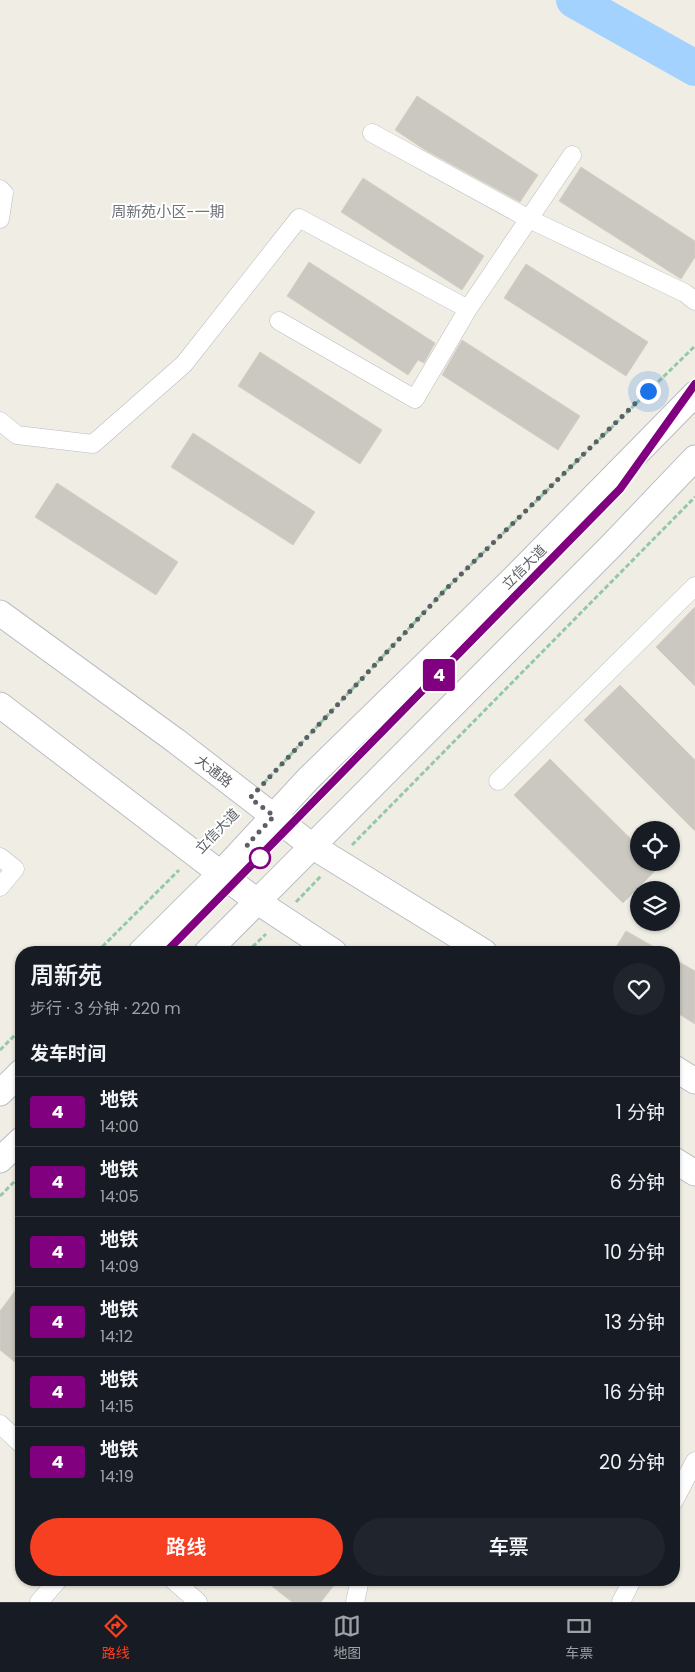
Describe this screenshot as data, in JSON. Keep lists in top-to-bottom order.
{
  "streets": {
    "street": ["立信大道", "大通路"]
  },
  "crossings": [
    ["立信大道", "大通路"]
  ],
  "districts": ["周新苑小区-一期"],
  "lines": ["metro line 4"],
  "page": {
    "on_map": "4",
    "heading": [
      ["周新苑", "步行 · 3 分钟 · 220 m"],
      "发车时间"
    ],
    "list": [
      {
        "mark": "4",
        "name": "地铁",
        "note": "14:00",
        "value": "1 分钟"
      },
      {
        "mark": "4",
        "name": "地铁",
        "note": "14:05",
        "value": "6 分钟"
      },
      {
        "mark": "4",
        "name": "地铁",
        "note": "14:09",
        "value": "10 分钟"
      },
      {
        "mark": "4",
        "name": "地铁",
        "note": "14:12",
        "value": "13 分钟"
      },
      {
        "mark": "4",
        "name": "地铁",
        "note": "14:15",
        "value": "16 分钟"
      },
      {
        "mark": "4",
        "name": "地铁",
        "note": "14:19",
        "value": "20 分钟"
      }
    ],
    "buttons": ["路线", "车票"],
    "tabs": ["路线", "地图", "车票"]
  }
}
